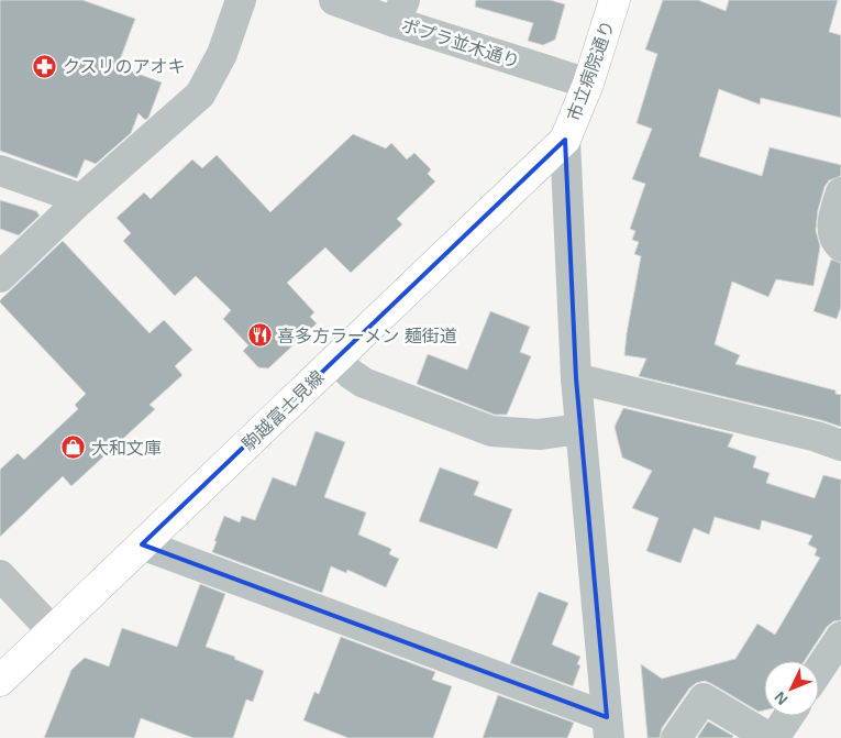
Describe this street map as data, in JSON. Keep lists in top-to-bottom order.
{
  "streets": {
    "main road": ["市立病院通り", "駒越富士見線"],
    "street": ["ポプラ並木通り"]
  },
  "crossings": [
    ["ポプラ並木通り", "市立病院通り"],
    ["市立病院通り", "駒越富士見線"]
  ],
  "places": {
    "pharmacy": ["クスリのアオキ"],
    "restaurant": ["喜多方ラーメン 麺街道"],
    "shop": ["大和文庫"]
  },
  "north": "bottom left"
}
